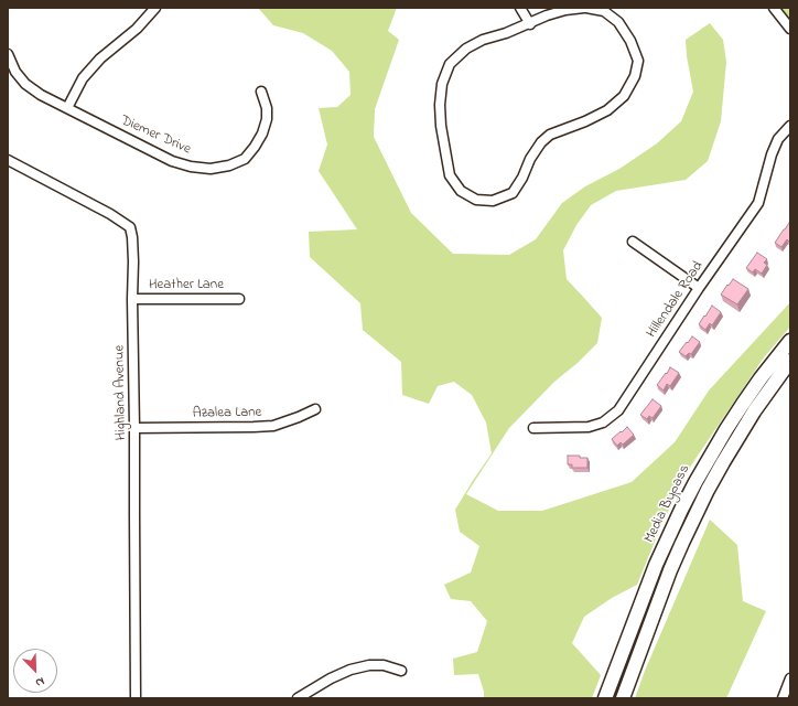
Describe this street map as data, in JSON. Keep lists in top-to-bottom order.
{
  "streets": {
    "highway": ["Media Bypass"],
    "street": [
      "Diemer Drive",
      "Heather Lane",
      "Hillendale Road",
      "Highland Avenue",
      "Azalea Lane"
    ]
  },
  "crossings": [
    ["Heather Lane", "Highland Avenue"],
    ["Highland Avenue", "Azalea Lane"]
  ],
  "north": "bottom right"
}
